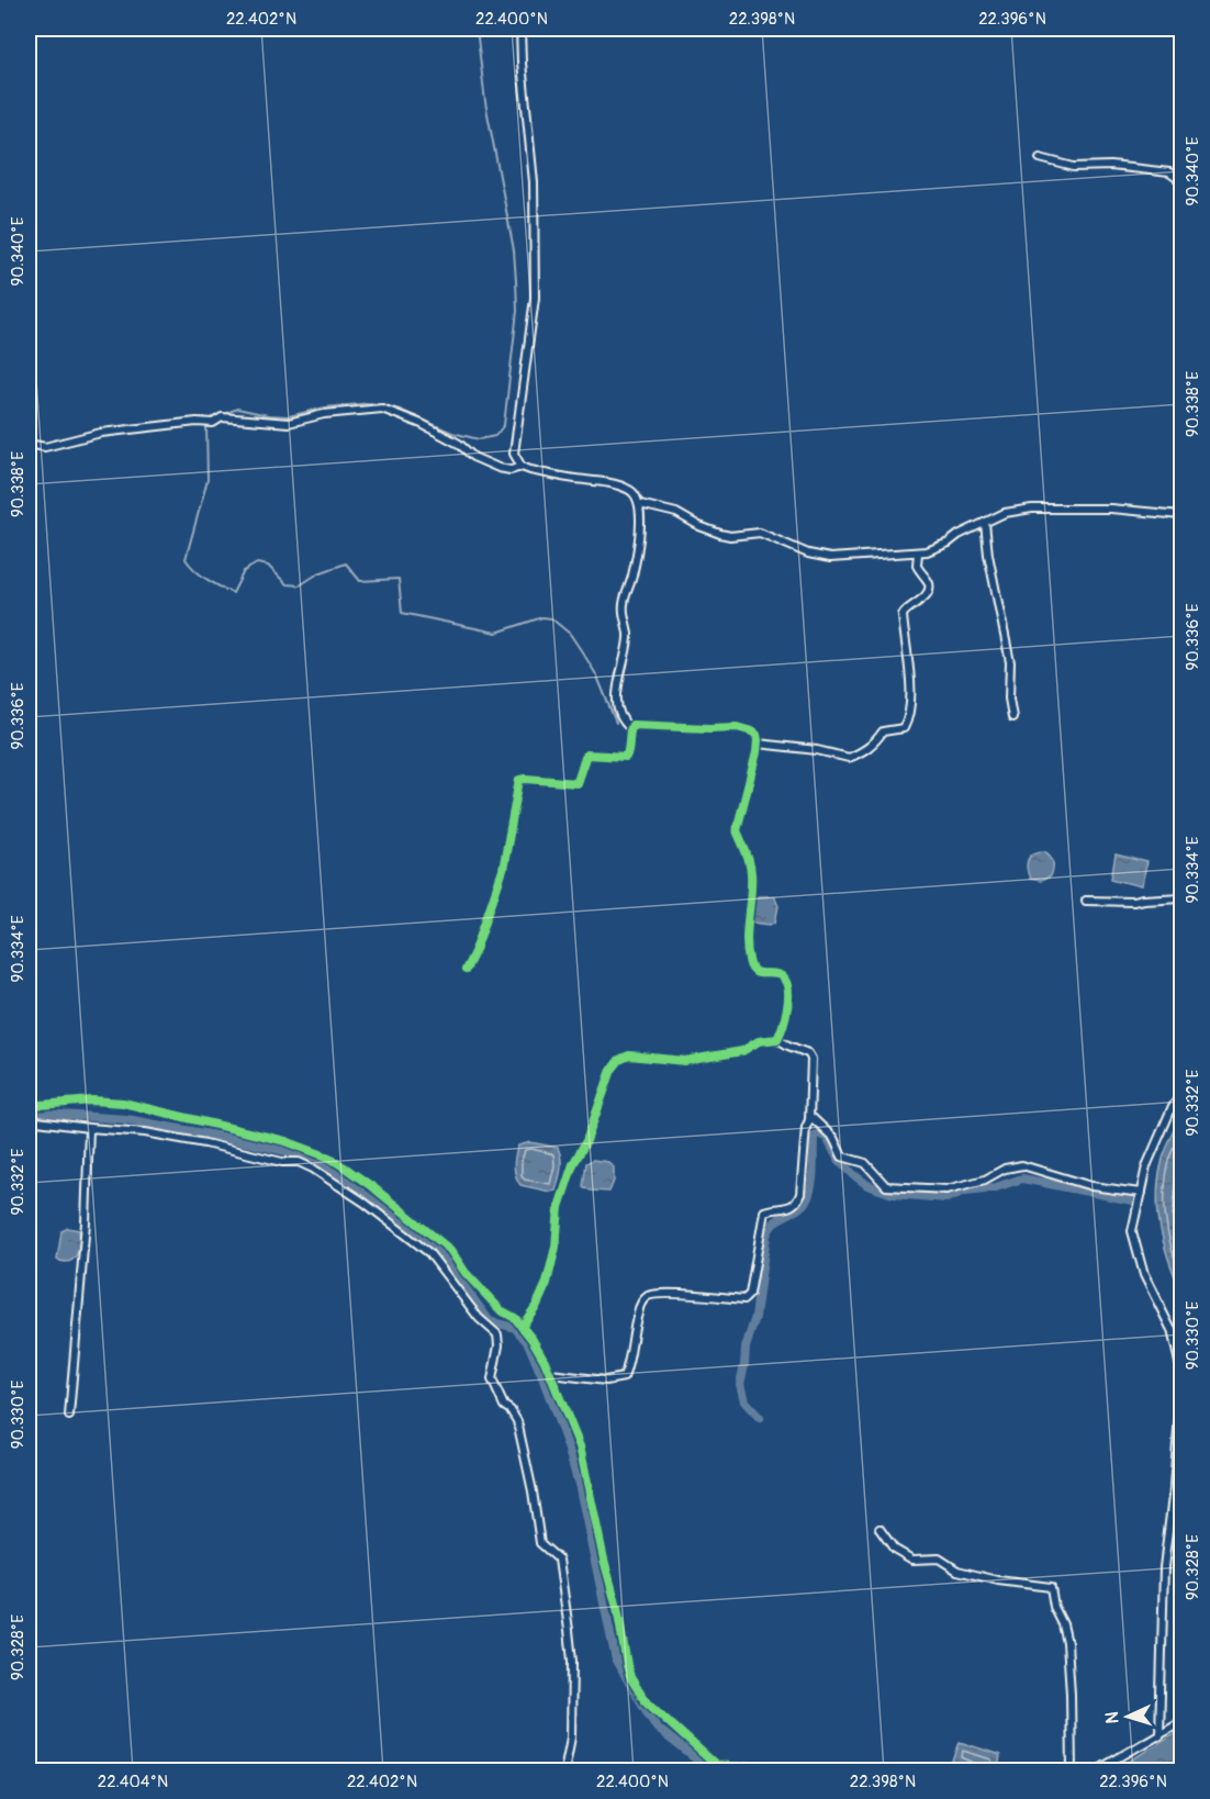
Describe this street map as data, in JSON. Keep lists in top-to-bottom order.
{
  "north": "left",
  "coordinates": [
    "22.402°N",
    "22.400°N",
    "22.398°N",
    "22.396°N",
    "90.340°E",
    "90.338°E",
    "90.336°E",
    "90.334°E",
    "90.332°E",
    "90.330°E",
    "90.328°E",
    "22.404°N"
  ]
}
